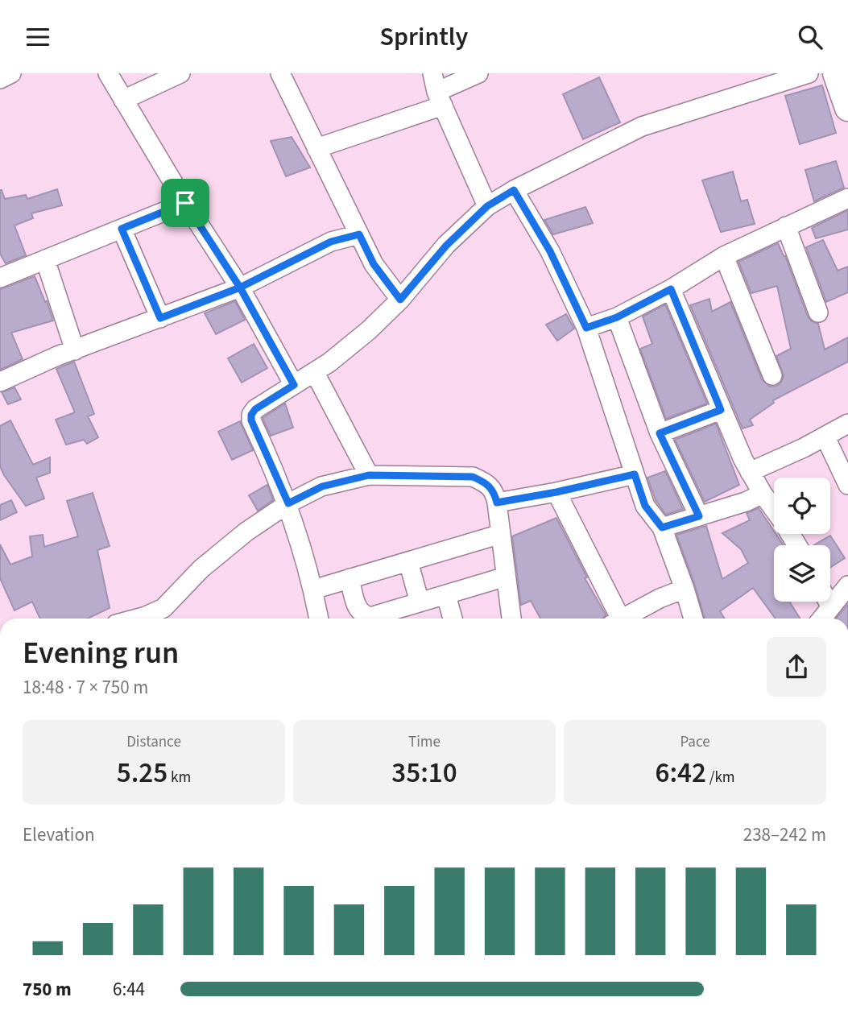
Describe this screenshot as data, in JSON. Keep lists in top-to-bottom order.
{
  "page": {
    "header": "Sprintly",
    "heading": ["Evening run", "18:48 · 7 × 750 m"],
    "stats": [
      ["Distance", "5.25 km"],
      ["Time", "35:10"],
      ["Pace", "6:42 /km"]
    ],
    "chart": ["Elevation", "238–242 m"],
    "list": [
      {
        "name": "750 m",
        "note": "6:44"
      }
    ]
  }
}
